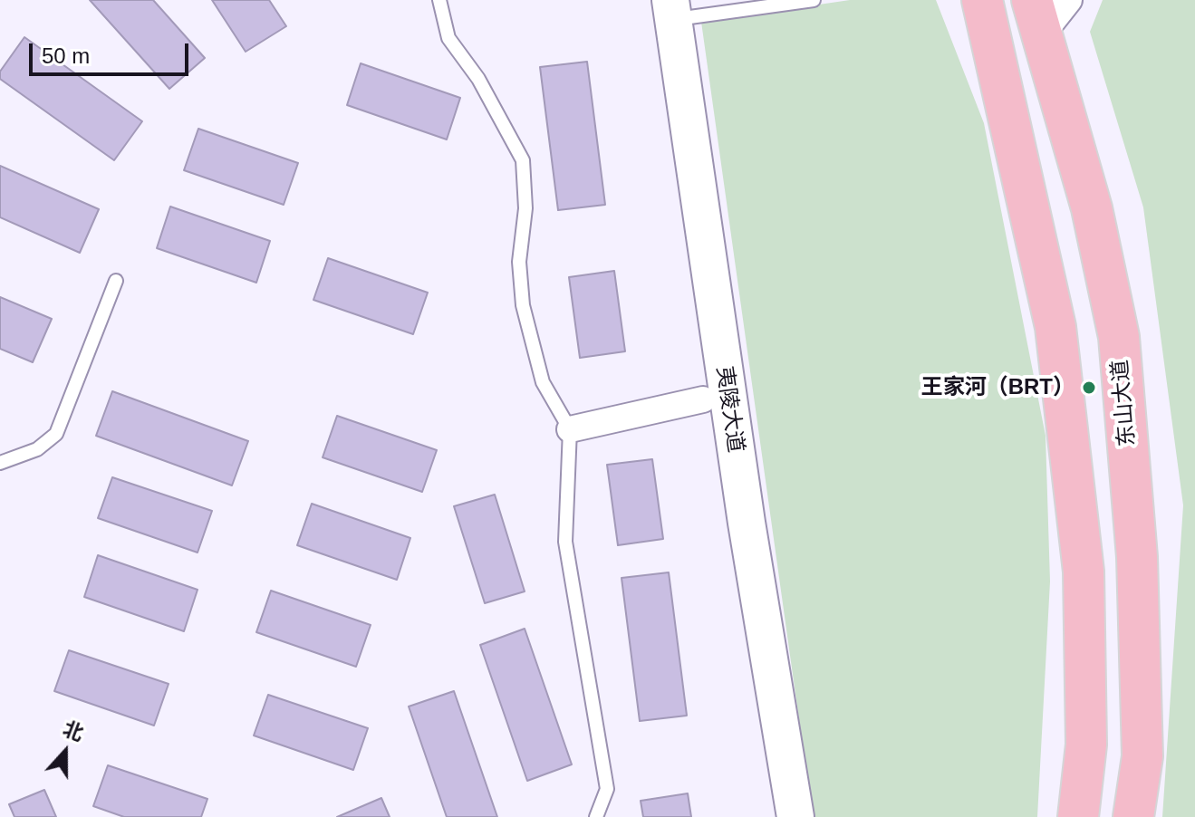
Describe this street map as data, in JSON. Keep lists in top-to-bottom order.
{
  "streets": {
    "main road": ["东山大道", "夷陵大道"]
  },
  "places": ["王家河（BRT）"],
  "scale_bar": "50 m",
  "north": "top"
}
